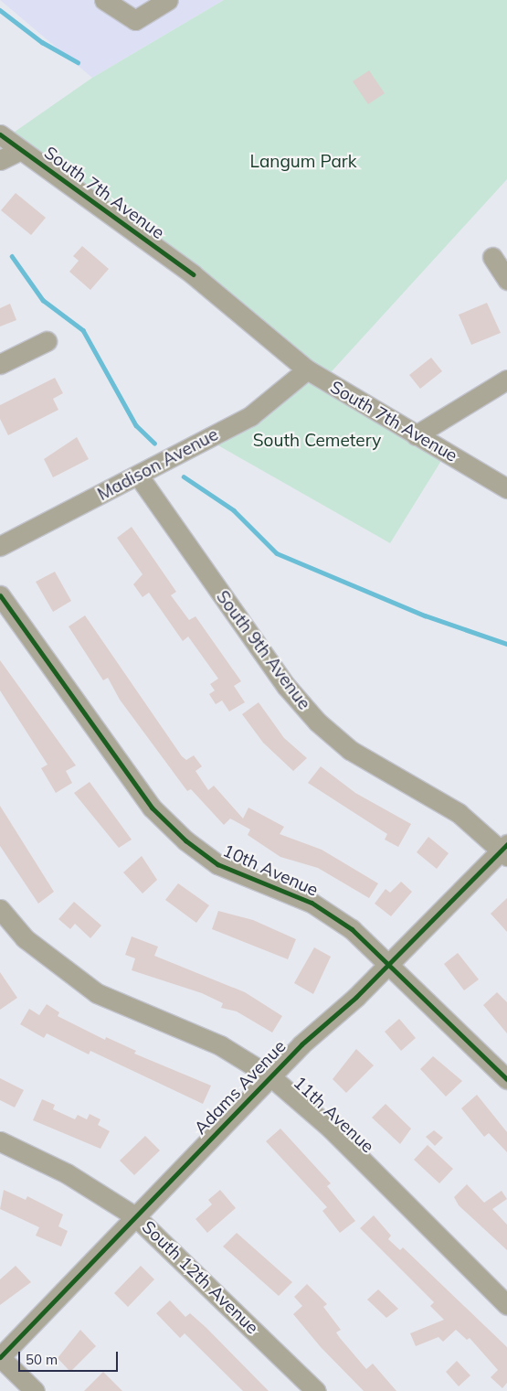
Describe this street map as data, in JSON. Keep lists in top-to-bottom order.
{
  "streets": {
    "street": [
      "South 7th Avenue",
      "Madison Avenue",
      "South 9th Avenue",
      "10th Avenue",
      "Adams Avenue",
      "11th Avenue",
      "South 12th Avenue"
    ]
  },
  "crossings": [
    ["South 7th Avenue", "Madison Avenue"],
    ["Madison Avenue", "South 9th Avenue"],
    ["South 9th Avenue", "Adams Avenue"],
    ["10th Avenue", "Adams Avenue"],
    ["Adams Avenue", "11th Avenue"],
    ["Adams Avenue", "South 12th Avenue"]
  ],
  "parks": ["Langum Park", "South Cemetery"],
  "scale_bar": "50 m"
}
